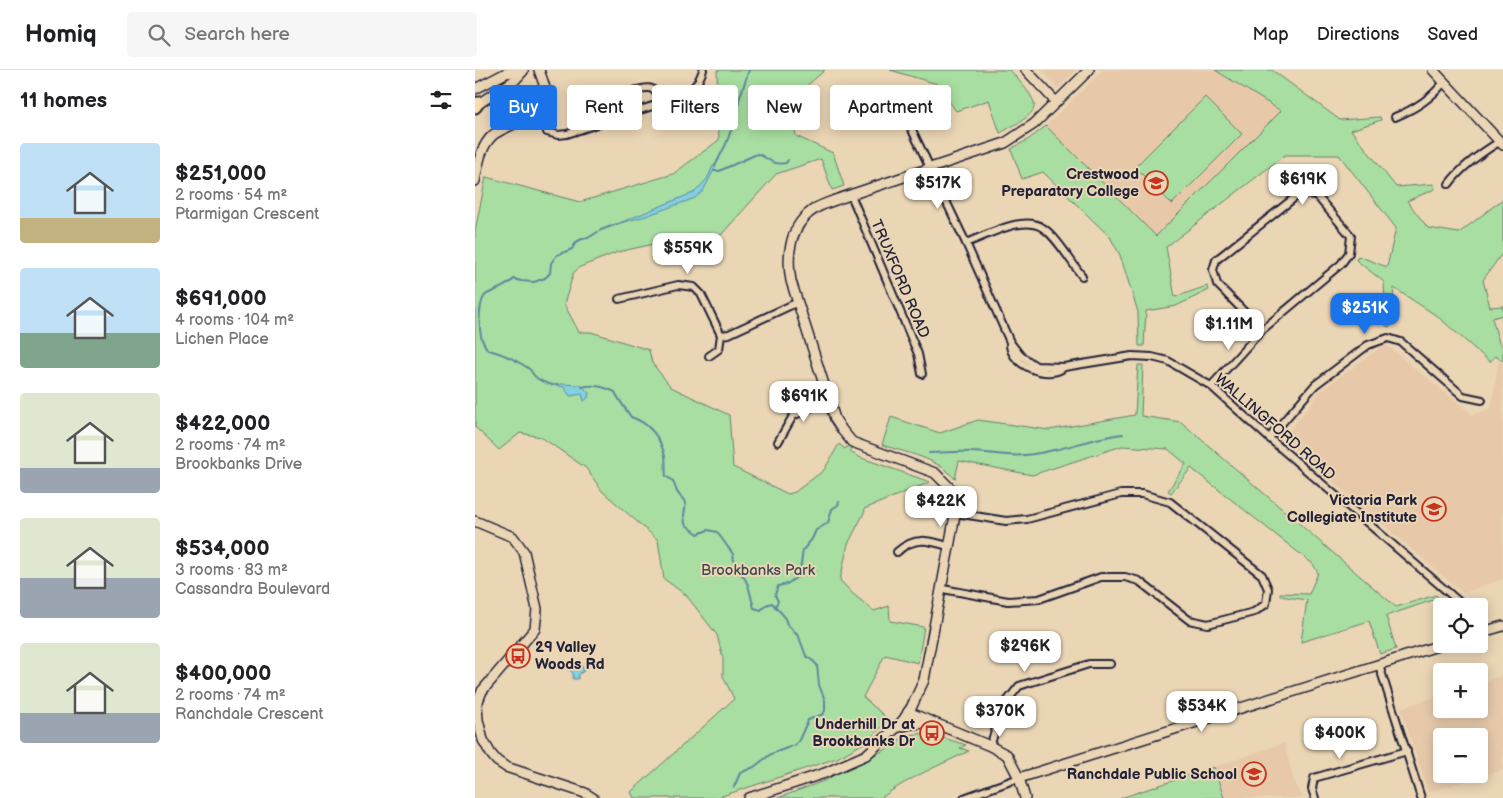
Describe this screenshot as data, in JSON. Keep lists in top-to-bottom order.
{
  "streets": {
    "street": ["TRUXFORD ROAD", "WALLINGFORD ROAD"]
  },
  "parks": ["Brookbanks Park"],
  "places": {
    "school or university": ["Crestwood Preparatory College", "Victoria Park Collegiate Institute", "Ranchdale Public School"],
    "bus stop": ["29 Valley Woods Rd", "Underhill Dr at Brookbanks Dr"]
  },
  "page": {
    "header": "Homiq",
    "search": "Search here",
    "nav": ["Map", "Directions", "Saved"],
    "heading": "11 homes",
    "chip": [
      "Buy",
      "Rent",
      "Filters",
      "New",
      "Apartment"
    ],
    "list": [
      {
        "name": "$251,000",
        "note": "2 rooms · 54 m² · Ptarmigan Crescent"
      },
      {
        "name": "$691,000",
        "note": "4 rooms · 104 m² · Lichen Place"
      },
      {
        "name": "$422,000",
        "note": "2 rooms · 74 m² · Brookbanks Drive"
      },
      {
        "name": "$534,000",
        "note": "3 rooms · 83 m² · Cassandra Boulevard"
      },
      {
        "name": "$400,000",
        "note": "2 rooms · 74 m² · Ranchdale Crescent"
      }
    ],
    "price": [
      "$619K",
      "$517K",
      "$559K",
      "$251K",
      "$1.11M",
      "$691K",
      "$422K",
      "$296K",
      "$534K",
      "$370K",
      "$400K"
    ],
    "map_buttons": ["+", "−"]
  }
}
